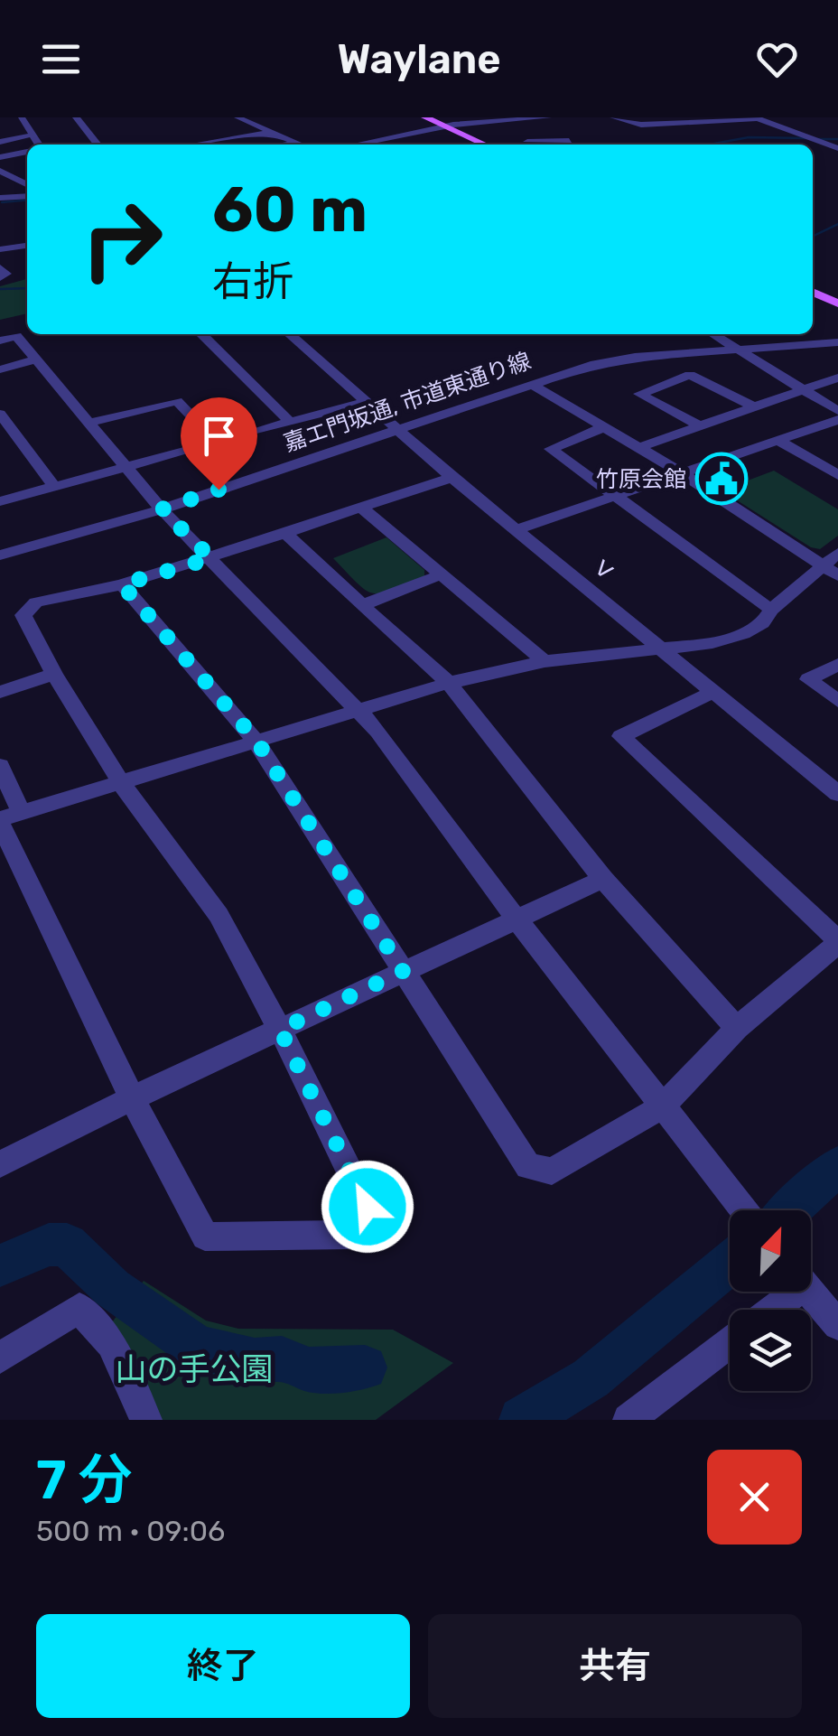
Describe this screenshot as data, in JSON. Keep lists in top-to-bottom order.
{
  "streets": {
    "street": ["嘉エ門坂通, 市道東通り線", "ｖ"]
  },
  "crossings": [
    ["嘉エ門坂通, 市道東通り線", "ｖ"]
  ],
  "parks": ["山の手公園"],
  "places": {
    "public building": ["竹原会館"]
  },
  "north": "top right",
  "page": {
    "header": "Waylane",
    "turn": ["60 m", "右折"],
    "heading": ["7 分", "500 m · 09:06"],
    "buttons": ["終了", "共有"]
  }
}
